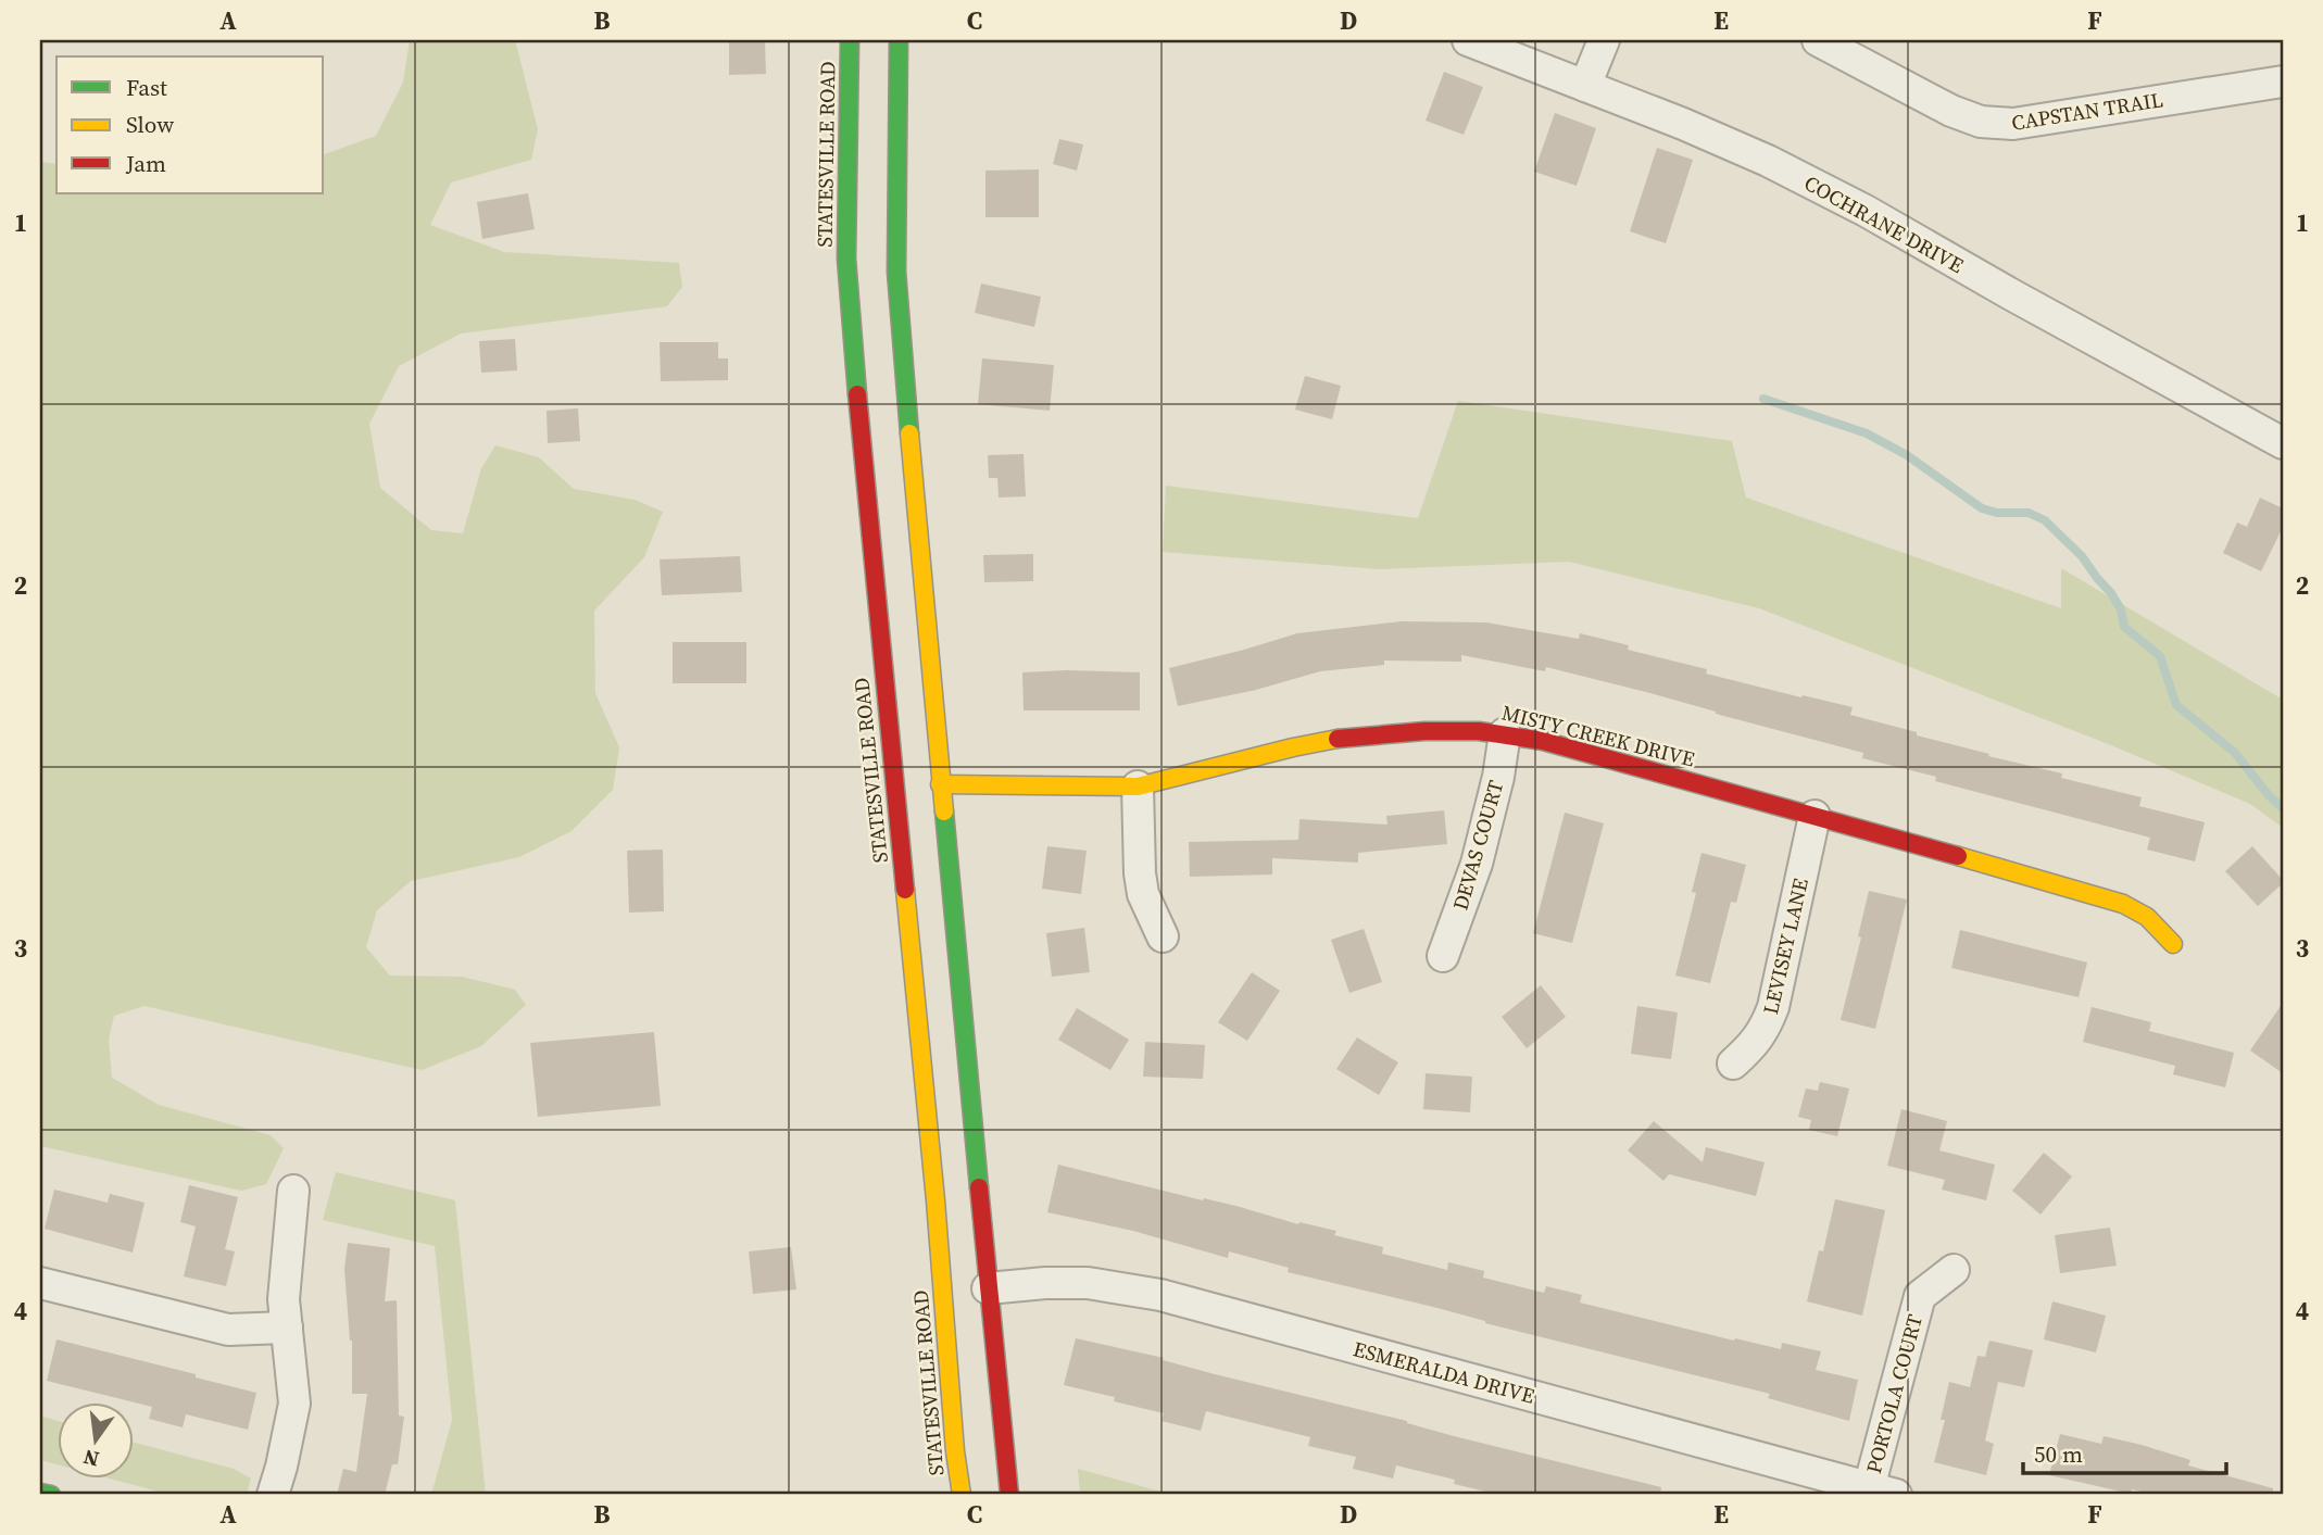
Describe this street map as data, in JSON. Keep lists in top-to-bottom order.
{
  "streets": {
    "main road": ["STATESVILLE ROAD", "MISTY CREEK DRIVE"],
    "street": [
      "CAPSTAN TRAIL",
      "COCHRANE DRIVE",
      "DEVAS COURT",
      "LEVISEY LANE",
      "ESMERALDA DRIVE",
      "PORTOLA COURT"
    ]
  },
  "crossings": [
    ["MISTY CREEK DRIVE", "DEVAS COURT"],
    ["MISTY CREEK DRIVE", "LEVISEY LANE"],
    ["ESMERALDA DRIVE", "PORTOLA COURT"]
  ],
  "legend": ["Fast", "Slow", "Jam"],
  "scale_bar": "50 m",
  "north": "bottom",
  "grid": {
    "columns": [
      "A",
      "B",
      "C",
      "D",
      "E",
      "F"
    ],
    "rows": [
      "1",
      "2",
      "3",
      "4"
    ]
  }
}
